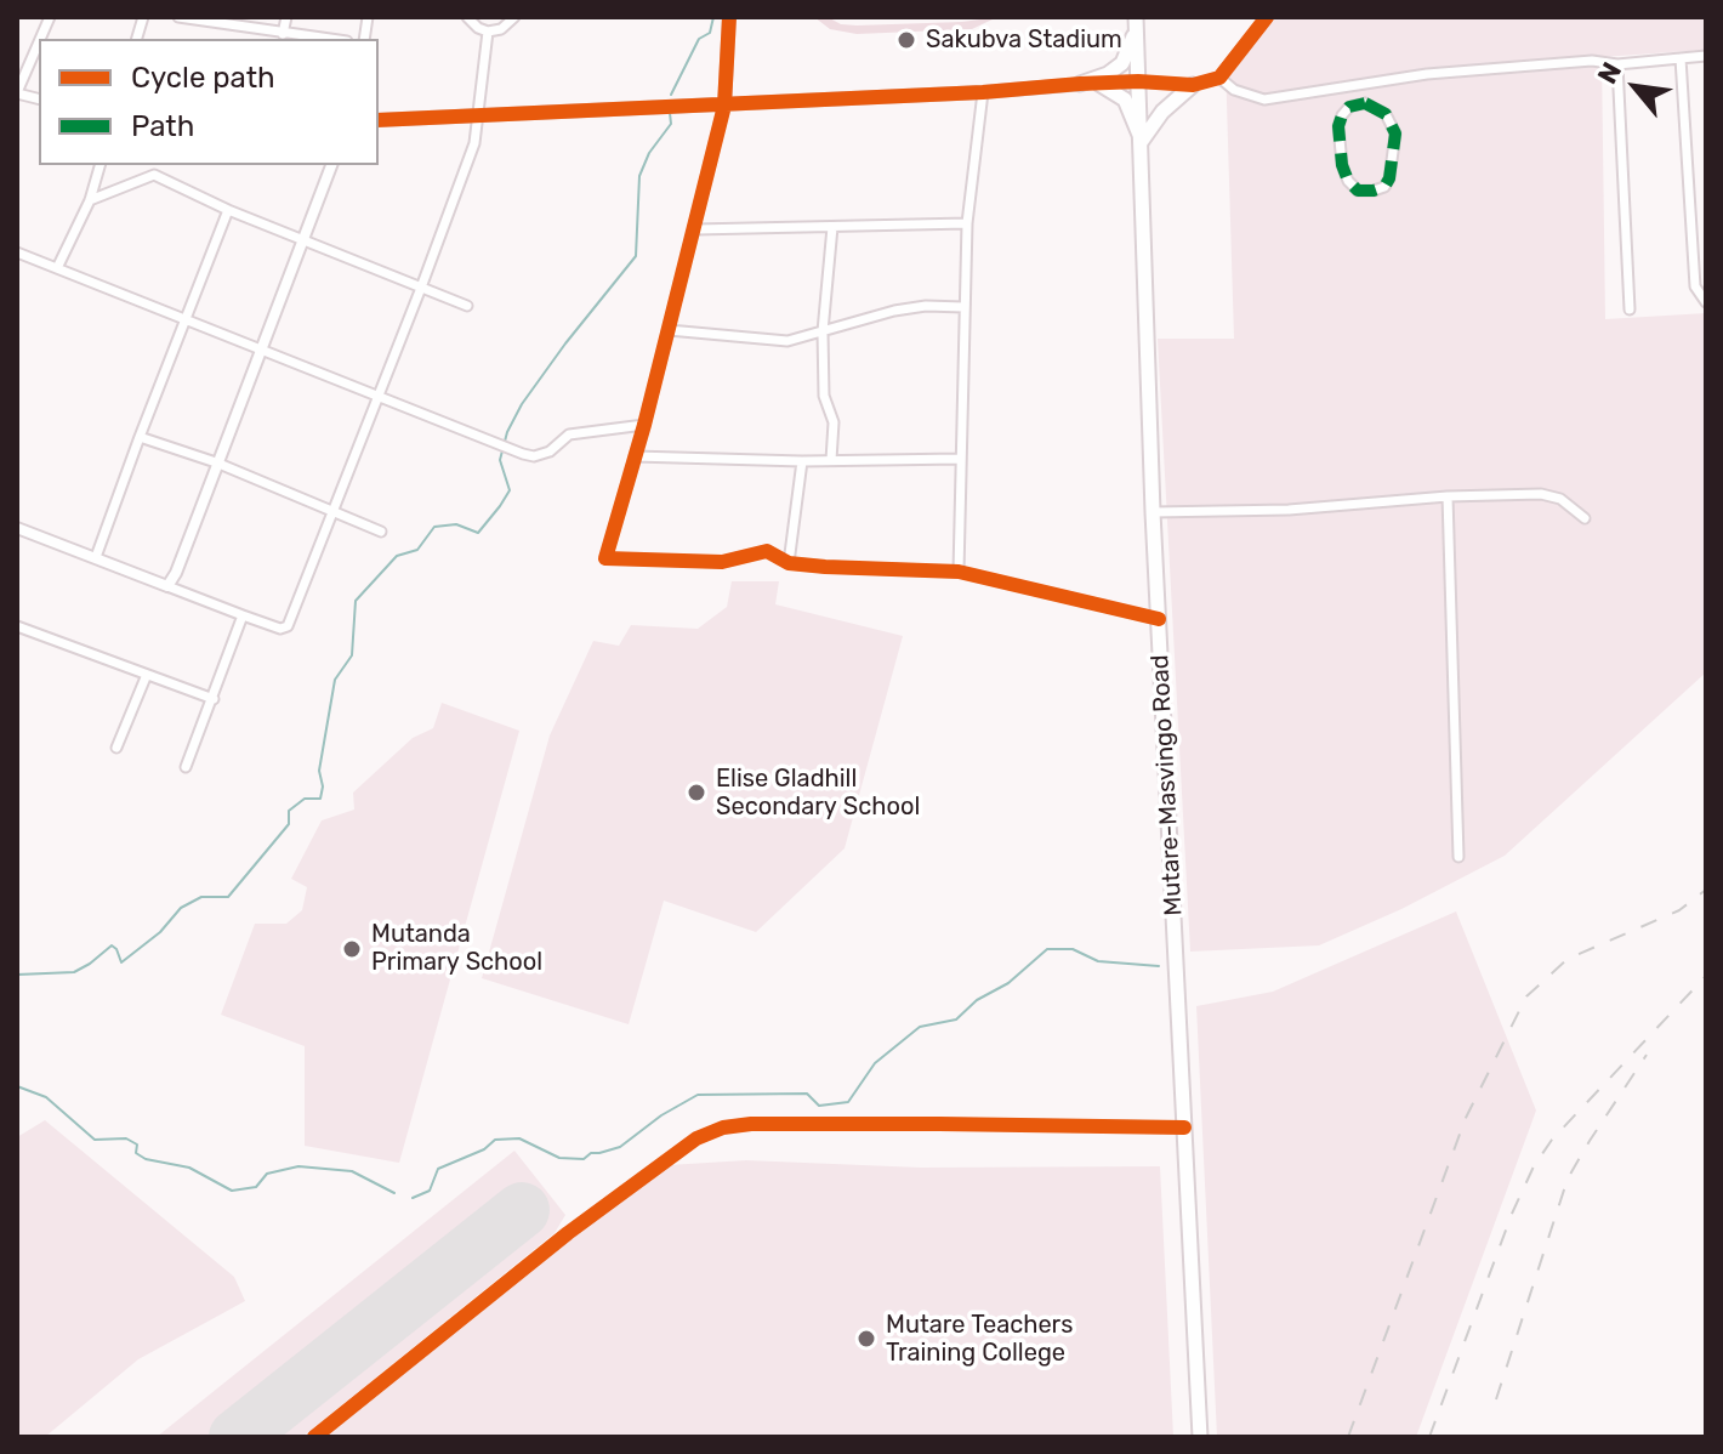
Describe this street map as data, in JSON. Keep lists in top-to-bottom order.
{
  "streets": {
    "highway": ["Mutare-Masvingo Road"]
  },
  "places": [
    "Sakubva Stadium",
    "Elise Gladhill Secondary School",
    "Mutanda Primary School",
    "Mutare Teachers Training College"
  ],
  "legend": ["Cycle path", "Path"],
  "north": "top left"
}
